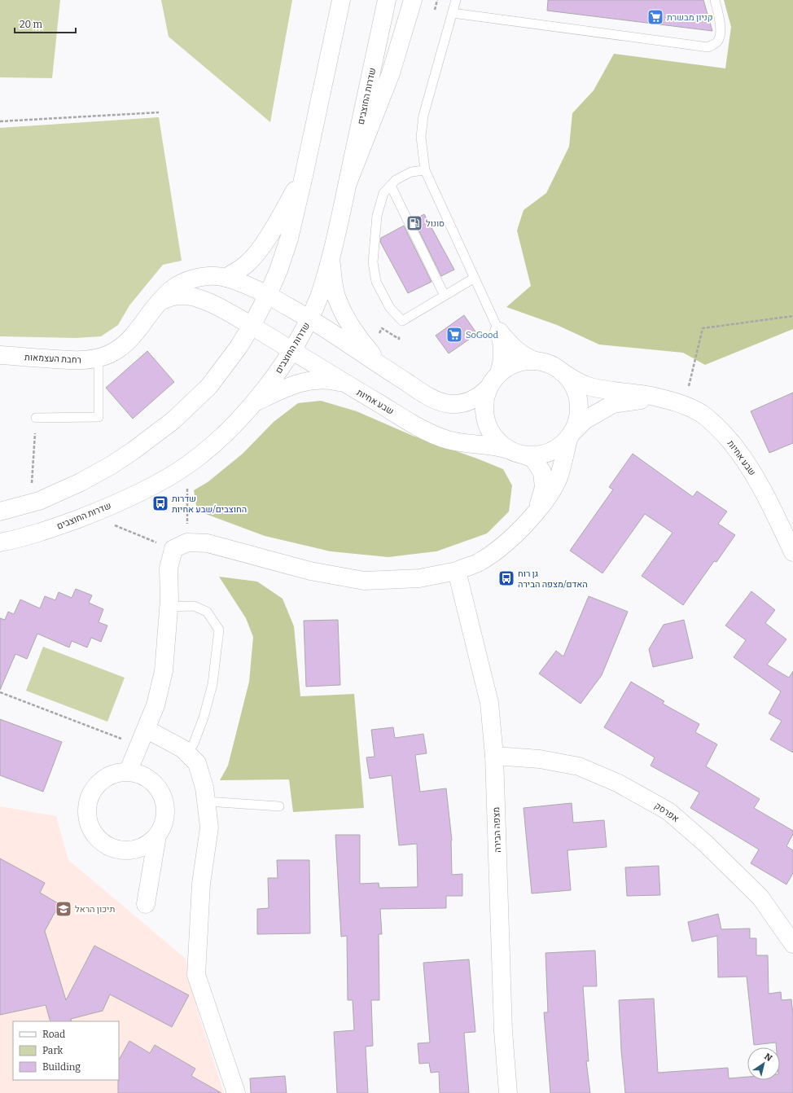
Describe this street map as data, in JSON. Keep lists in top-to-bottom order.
{
  "streets": {
    "main road": [
      "שדרות החוצבים",
      "רחבת העצמאות",
      "שבע אחיות",
      "אפרסק",
      "מצפה הבירה"
    ]
  },
  "crossings": [
    ["שדרות החוצבים", "שבע אחיות"],
    ["אפרסק", "מצפה הבירה"]
  ],
  "places": {
    "supermarket": ["קניון מבשרת", "SoGood"],
    "fuel station": ["סונול"],
    "bus stop": ["שדרות החוצבים/שבע אחיות", "גן רוח האדם/מצפה הבירה"],
    "school or university": ["תיכון הראל"]
  },
  "legend": ["Road", "Park", "Building"],
  "scale_bar": "20 m",
  "north": "top right"
}
